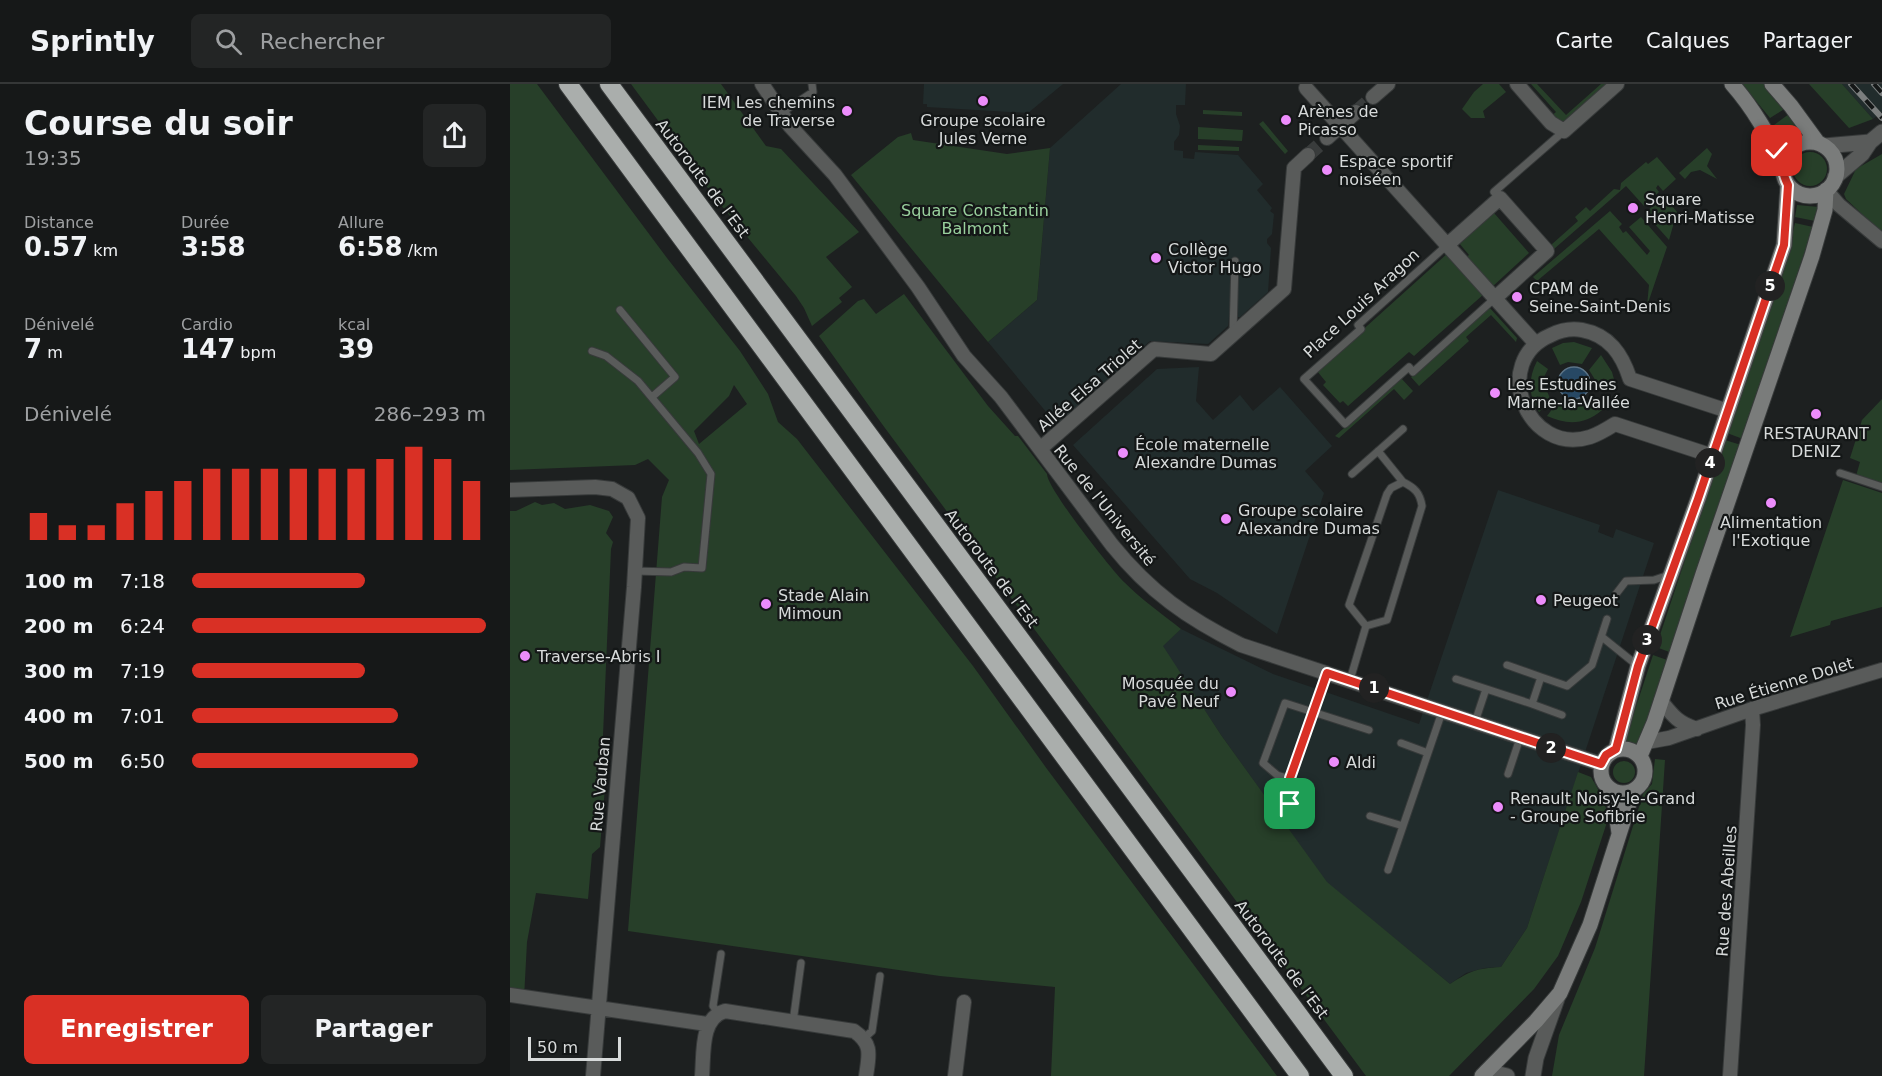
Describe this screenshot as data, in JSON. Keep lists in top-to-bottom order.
{
  "streets": {
    "highway": ["Autoroute de l’Est"],
    "street": [
      "Place Louis Aragon",
      "Allée Elsa Triolet",
      "Rue de l'Université",
      "Rue Étienne Dolet",
      "Rue Vauban",
      "Rue des Abeilles"
    ]
  },
  "crossings": [
    ["Allée Elsa Triolet", "Rue de l'Université"],
    ["Rue de l'Université", "Rue Étienne Dolet"],
    ["Rue Étienne Dolet", "Rue des Abeilles"]
  ],
  "parks": ["Square Constantin Balmont"],
  "places": [
    "Groupe scolaire Jules Verne",
    "IEM Les chemins de Traverse",
    "Arènes de Picasso",
    "Espace sportif noiséen",
    "Square Henri-Matisse",
    "Collège Victor Hugo",
    "CPAM de Seine-Saint-Denis",
    "Les Estudines Marne-la-Vallée",
    "RESTAURANT DENIZ",
    "École maternelle Alexandre Dumas",
    "Alimentation l'Exotique",
    "Groupe scolaire Alexandre Dumas",
    "Peugeot",
    "Stade Alain Mimoun",
    "Traverse-Abris I",
    "Mosquée du Pavé Neuf",
    "Aldi",
    "Renault Noisy-le-Grand - Groupe Sofibrie"
  ],
  "scale_bar": "50 m",
  "page": {
    "header": "Sprintly",
    "search": "Rechercher",
    "nav": ["Carte", "Calques", "Partager"],
    "heading": ["Course du soir", "19:35"],
    "stats": [
      ["Distance", "0.57 km"],
      ["Durée", "3:58"],
      ["Allure", "6:58 /km"],
      ["Dénivelé", "7 m"],
      ["Cardio", "147 bpm"],
      ["kcal", "39"]
    ],
    "pins": [
      "5",
      "4",
      "3",
      "1",
      "2"
    ],
    "chart": ["Dénivelé", "286–293 m"],
    "list": [
      {
        "name": "100 m",
        "note": "7:18"
      },
      {
        "name": "200 m",
        "note": "6:24"
      },
      {
        "name": "300 m",
        "note": "7:19"
      },
      {
        "name": "400 m",
        "note": "7:01"
      },
      {
        "name": "500 m",
        "note": "6:50"
      }
    ],
    "buttons": ["Enregistrer", "Partager"],
    "scale": "50 m"
  }
}
